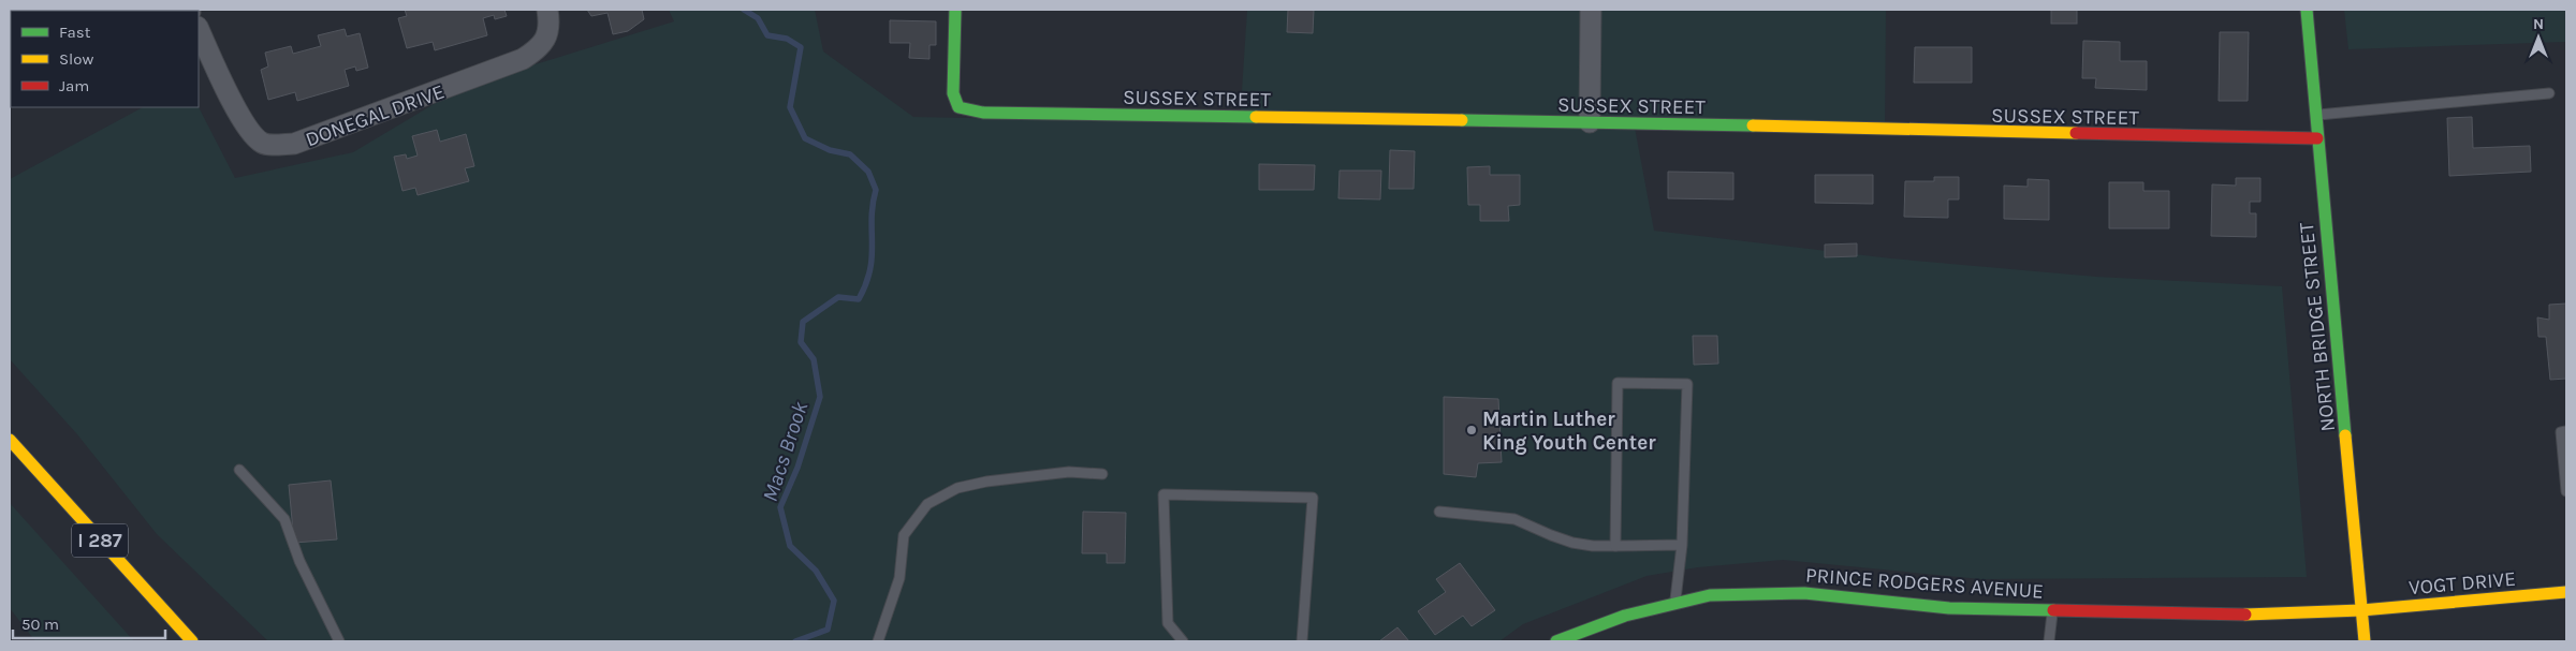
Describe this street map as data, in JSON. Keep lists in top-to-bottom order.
{
  "streets": {
    "main road": [
      "SUSSEX STREET",
      "NORTH BRIDGE STREET",
      "I 287",
      "PRINCE RODGERS AVENUE",
      "VOGT DRIVE"
    ],
    "street": ["DONEGAL DRIVE"]
  },
  "crossings": [
    ["SUSSEX STREET", "NORTH BRIDGE STREET"],
    ["NORTH BRIDGE STREET", "PRINCE RODGERS AVENUE"],
    ["NORTH BRIDGE STREET", "VOGT DRIVE"],
    ["PRINCE RODGERS AVENUE", "VOGT DRIVE"]
  ],
  "water": ["Macs Brook"],
  "places": ["Martin Luther King Youth Center"],
  "legend": ["Fast", "Slow", "Jam"],
  "scale_bar": "50 m",
  "north": "top"
}
